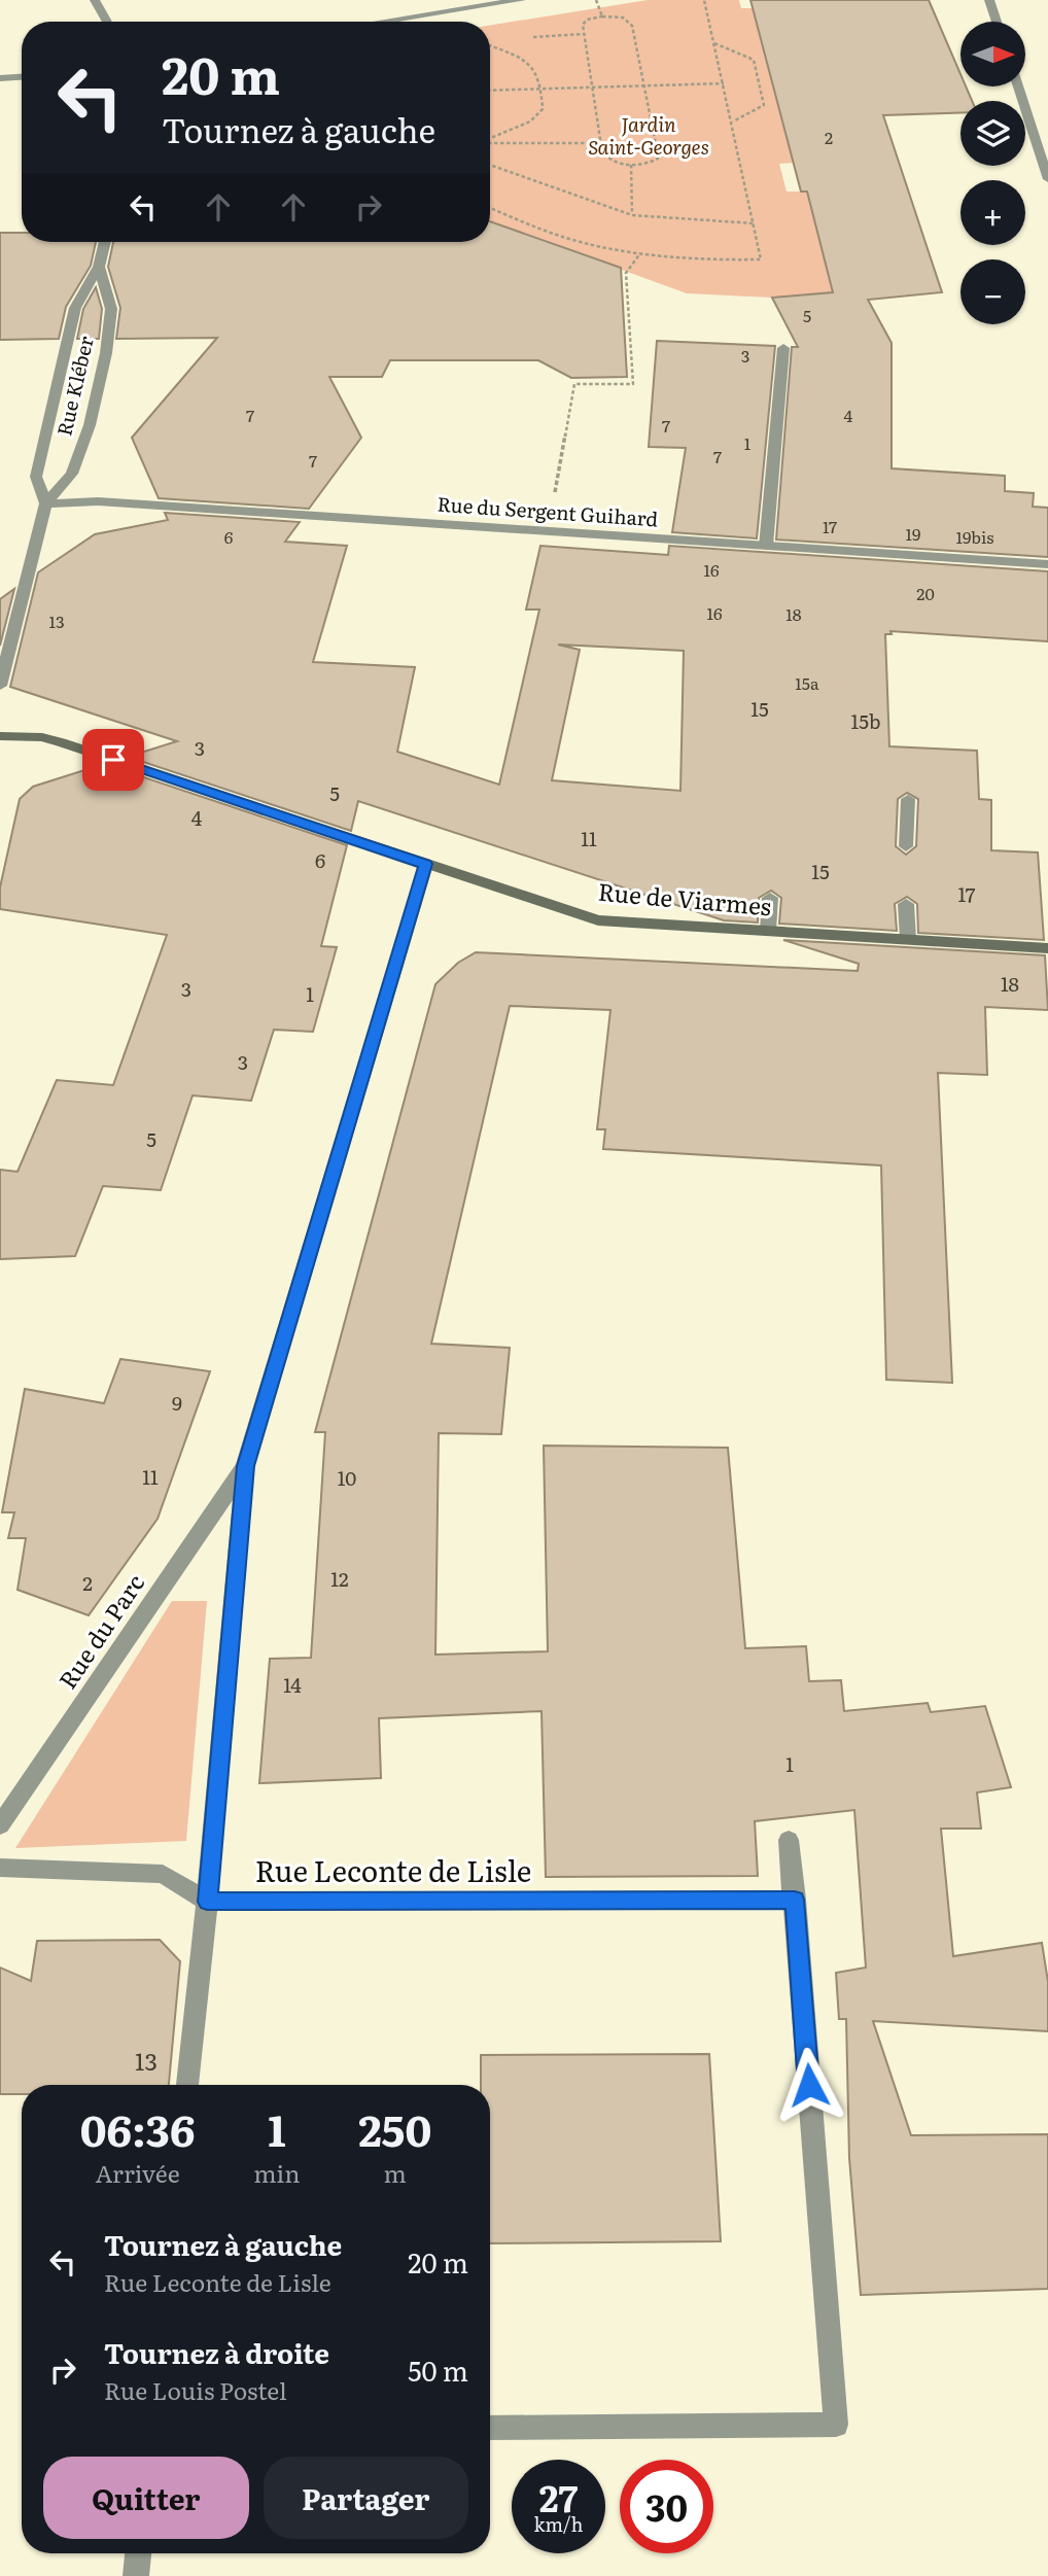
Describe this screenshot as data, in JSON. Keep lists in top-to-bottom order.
{
  "streets": {
    "street": [
      "Rue Kléber",
      "Rue du Sergent Guihard",
      "Rue de Viarmes",
      "Rue du Parc",
      "Rue Leconte de Lisle"
    ]
  },
  "crossings": [
    ["Rue Kléber", "Rue du Sergent Guihard"]
  ],
  "parks": ["Jardin Saint-Georges"],
  "house_numbers": [
    "2",
    "5",
    "3",
    "7",
    "4",
    "7",
    "1",
    "7",
    "7",
    "17",
    "19",
    "6",
    "19bis",
    "16",
    "20",
    "16",
    "18",
    "13",
    "15a",
    "15",
    "15b",
    "3",
    "5",
    "4",
    "11",
    "6",
    "15",
    "17",
    "18",
    "3",
    "1",
    "3",
    "5",
    "9",
    "11",
    "10",
    "12",
    "2",
    "14",
    "1",
    "13"
  ],
  "north": "right",
  "page": {
    "map_buttons": ["+", "−"],
    "turn": ["20 m", "Tournez à gauche"],
    "eta": [
      "06:36",
      "Arrivée",
      "1",
      "min",
      "250",
      "m"
    ],
    "list": [
      {
        "name": "Tournez à gauche",
        "note": "Rue Leconte de Lisle",
        "value": "20 m"
      },
      {
        "name": "Tournez à droite",
        "note": "Rue Louis Postel",
        "value": "50 m"
      }
    ],
    "buttons": ["Quitter", "Partager"],
    "speed": "27 km/h",
    "limit": "30"
  }
}
